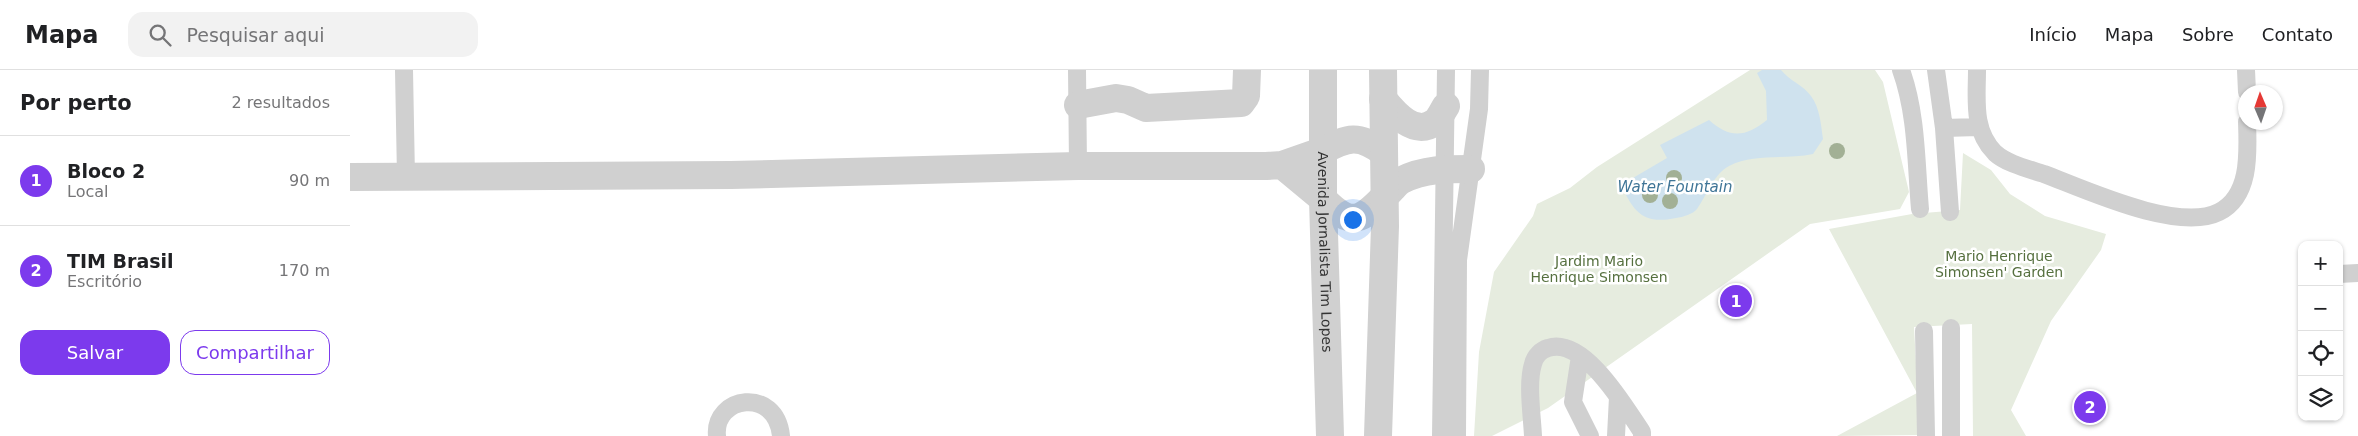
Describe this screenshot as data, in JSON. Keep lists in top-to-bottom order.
{
  "streets": {
    "street": ["Avenida Jornalista Tim Lopes"]
  },
  "water": ["Water Fountain"],
  "parks": ["Mario Henrique Simonsen' Garden", "Jardim Mario Henrique Simonsen"],
  "north": "top",
  "page": {
    "header": "Mapa",
    "search": "Pesquisar aqui",
    "nav": [
      "Início",
      "Mapa",
      "Sobre",
      "Contato"
    ],
    "heading": ["Por perto", "2 resultados"],
    "list": [
      {
        "mark": "1",
        "name": "Bloco 2",
        "note": "Local",
        "value": "90 m"
      },
      {
        "mark": "2",
        "name": "TIM Brasil",
        "note": "Escritório",
        "value": "170 m"
      }
    ],
    "map_buttons": ["+", "−"],
    "pins": ["1", "2"],
    "buttons": ["Salvar", "Compartilhar"]
  }
}
